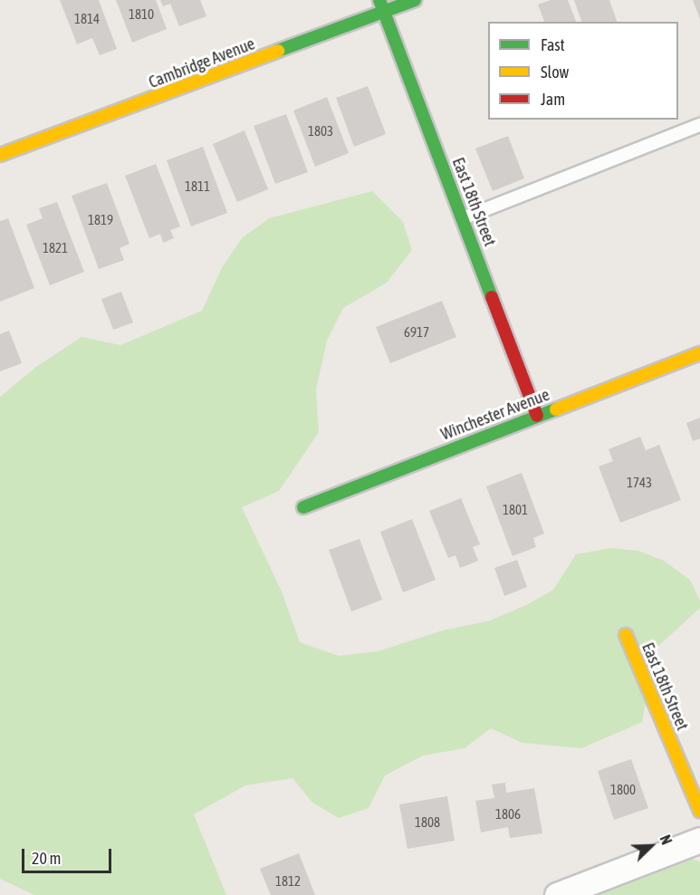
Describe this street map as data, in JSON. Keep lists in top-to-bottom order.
{
  "streets": {
    "street": ["Cambridge Avenue", "East 18th Street", "Winchester Avenue"]
  },
  "crossings": [
    ["Cambridge Avenue", "East 18th Street"],
    ["East 18th Street", "Winchester Avenue"]
  ],
  "house_numbers": [
    "1810",
    "1814",
    "1803",
    "1811",
    "1819",
    "1821",
    "6917",
    "1743",
    "1801",
    "1800",
    "1806",
    "1808",
    "1812"
  ],
  "legend": ["Fast", "Slow", "Jam"],
  "scale_bar": "20 m",
  "north": "top right"
}
